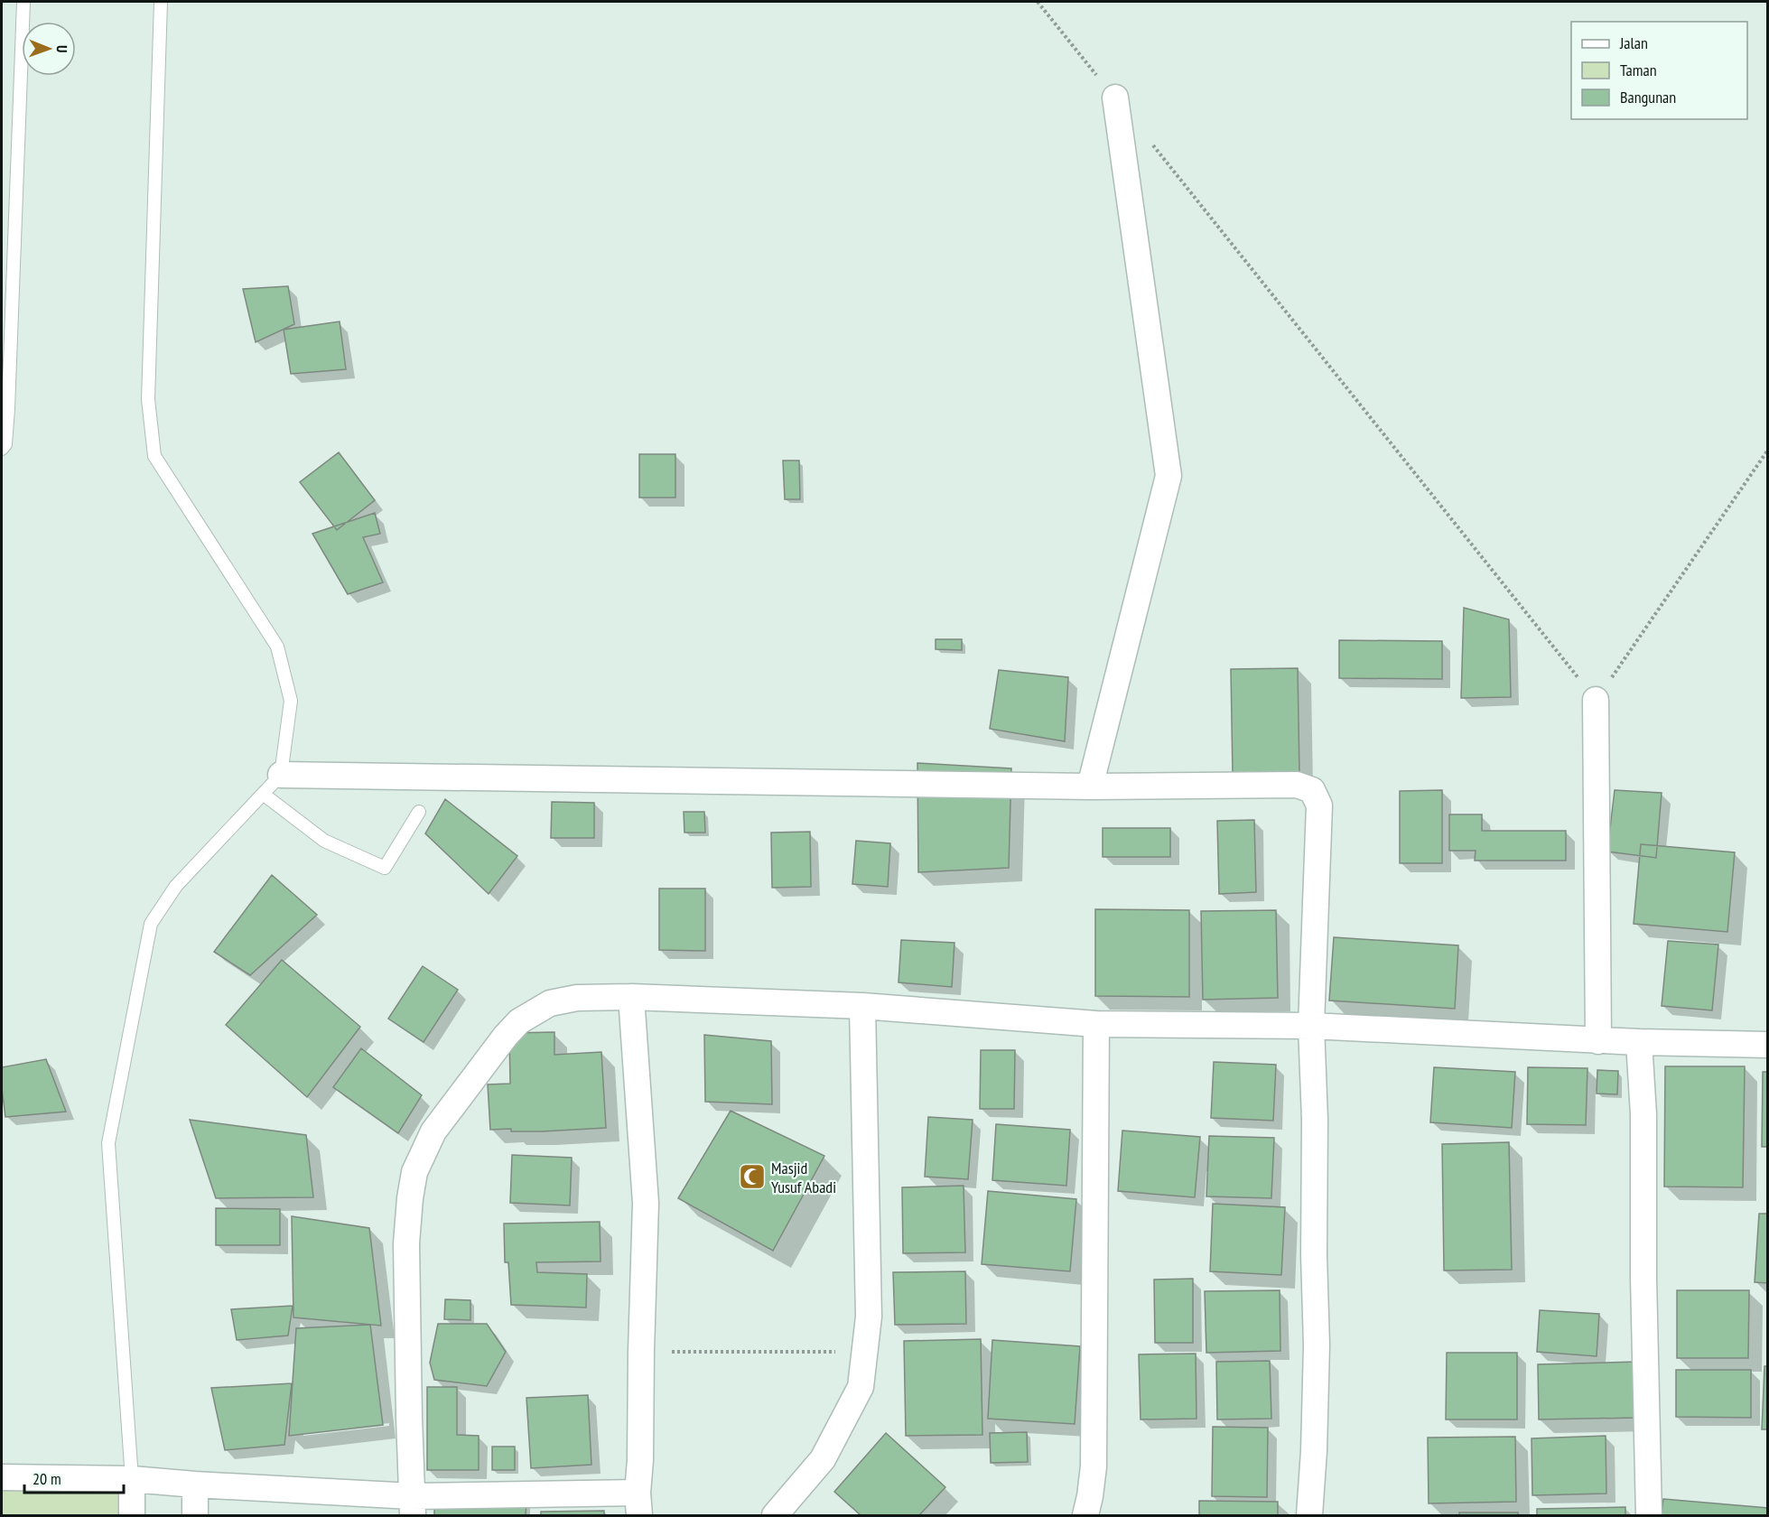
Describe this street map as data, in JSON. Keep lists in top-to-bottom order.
{
  "places": {
    "mosque": ["Masjid Yusuf Abadi"]
  },
  "legend": ["Jalan", "Taman", "Bangunan"],
  "scale_bar": "20 m",
  "north": "right"
}
